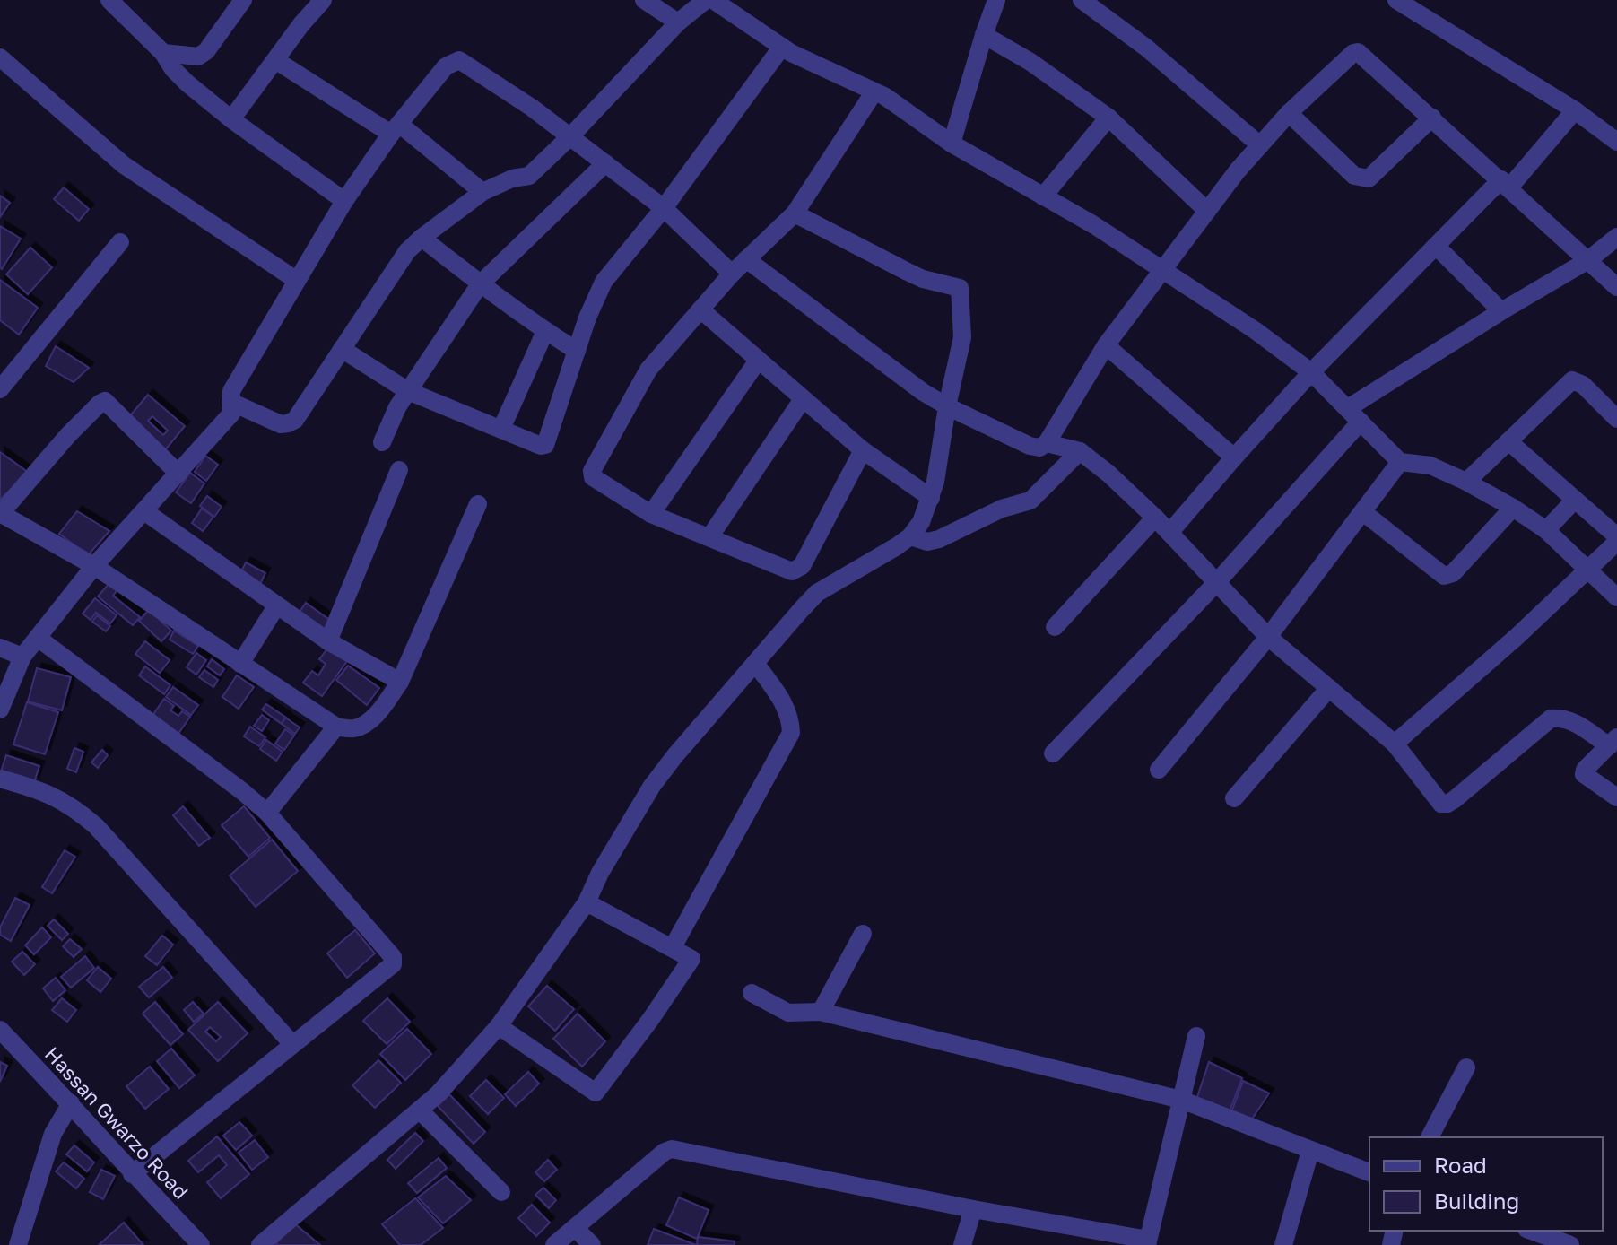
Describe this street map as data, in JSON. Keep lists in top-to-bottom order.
{
  "streets": {
    "street": ["Hassan Gwarzo Road"]
  },
  "legend": ["Road", "Building"]
}
